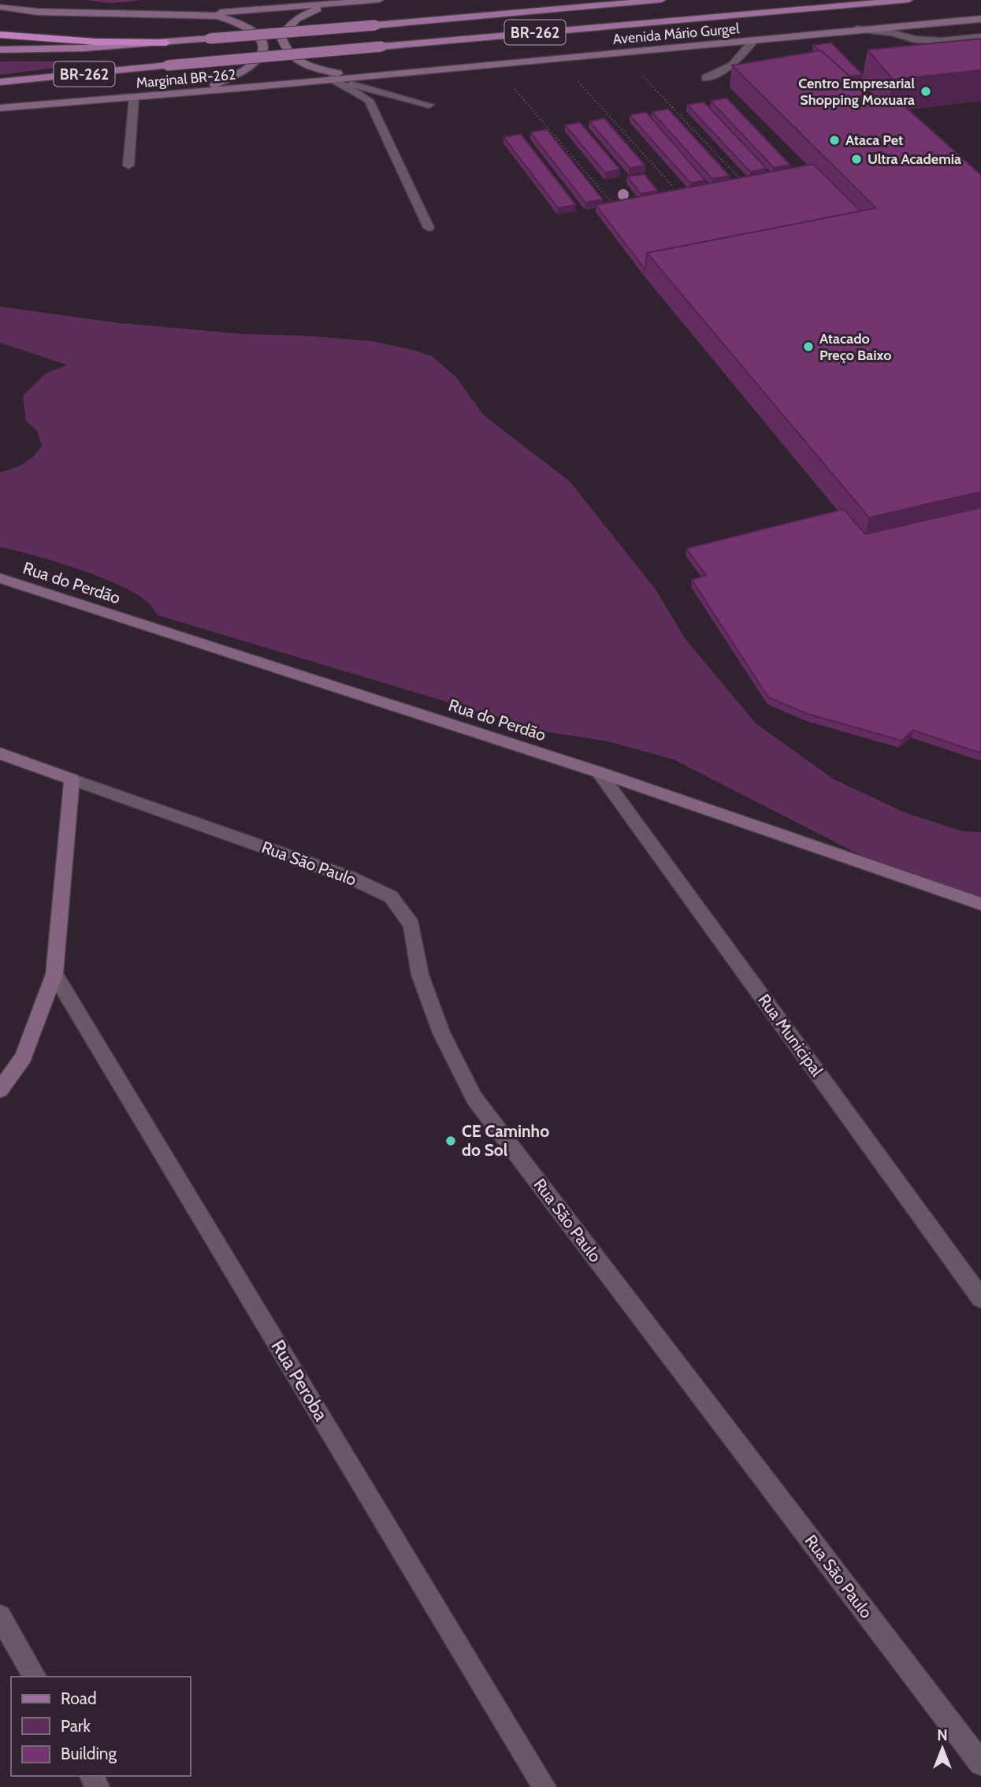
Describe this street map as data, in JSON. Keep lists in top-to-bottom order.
{
  "streets": {
    "main road": [
      "BR-262",
      "Avenida Mário Gurgel",
      "Marginal BR-262",
      "Rua do Perdão"
    ],
    "street": ["Rua São Paulo", "Rua Municipal", "Rua Peroba"]
  },
  "crossings": [
    ["Avenida Mário Gurgel", "Marginal BR-262"],
    ["Rua do Perdão", "Rua Municipal"]
  ],
  "places": [
    "Centro Empresarial Shopping Moxuara",
    "Ataca Pet",
    "Ultra Academia",
    "Atacado Preço Baixo",
    "CE Caminho do Sol"
  ],
  "legend": ["Road", "Park", "Building"],
  "north": "top"
}
